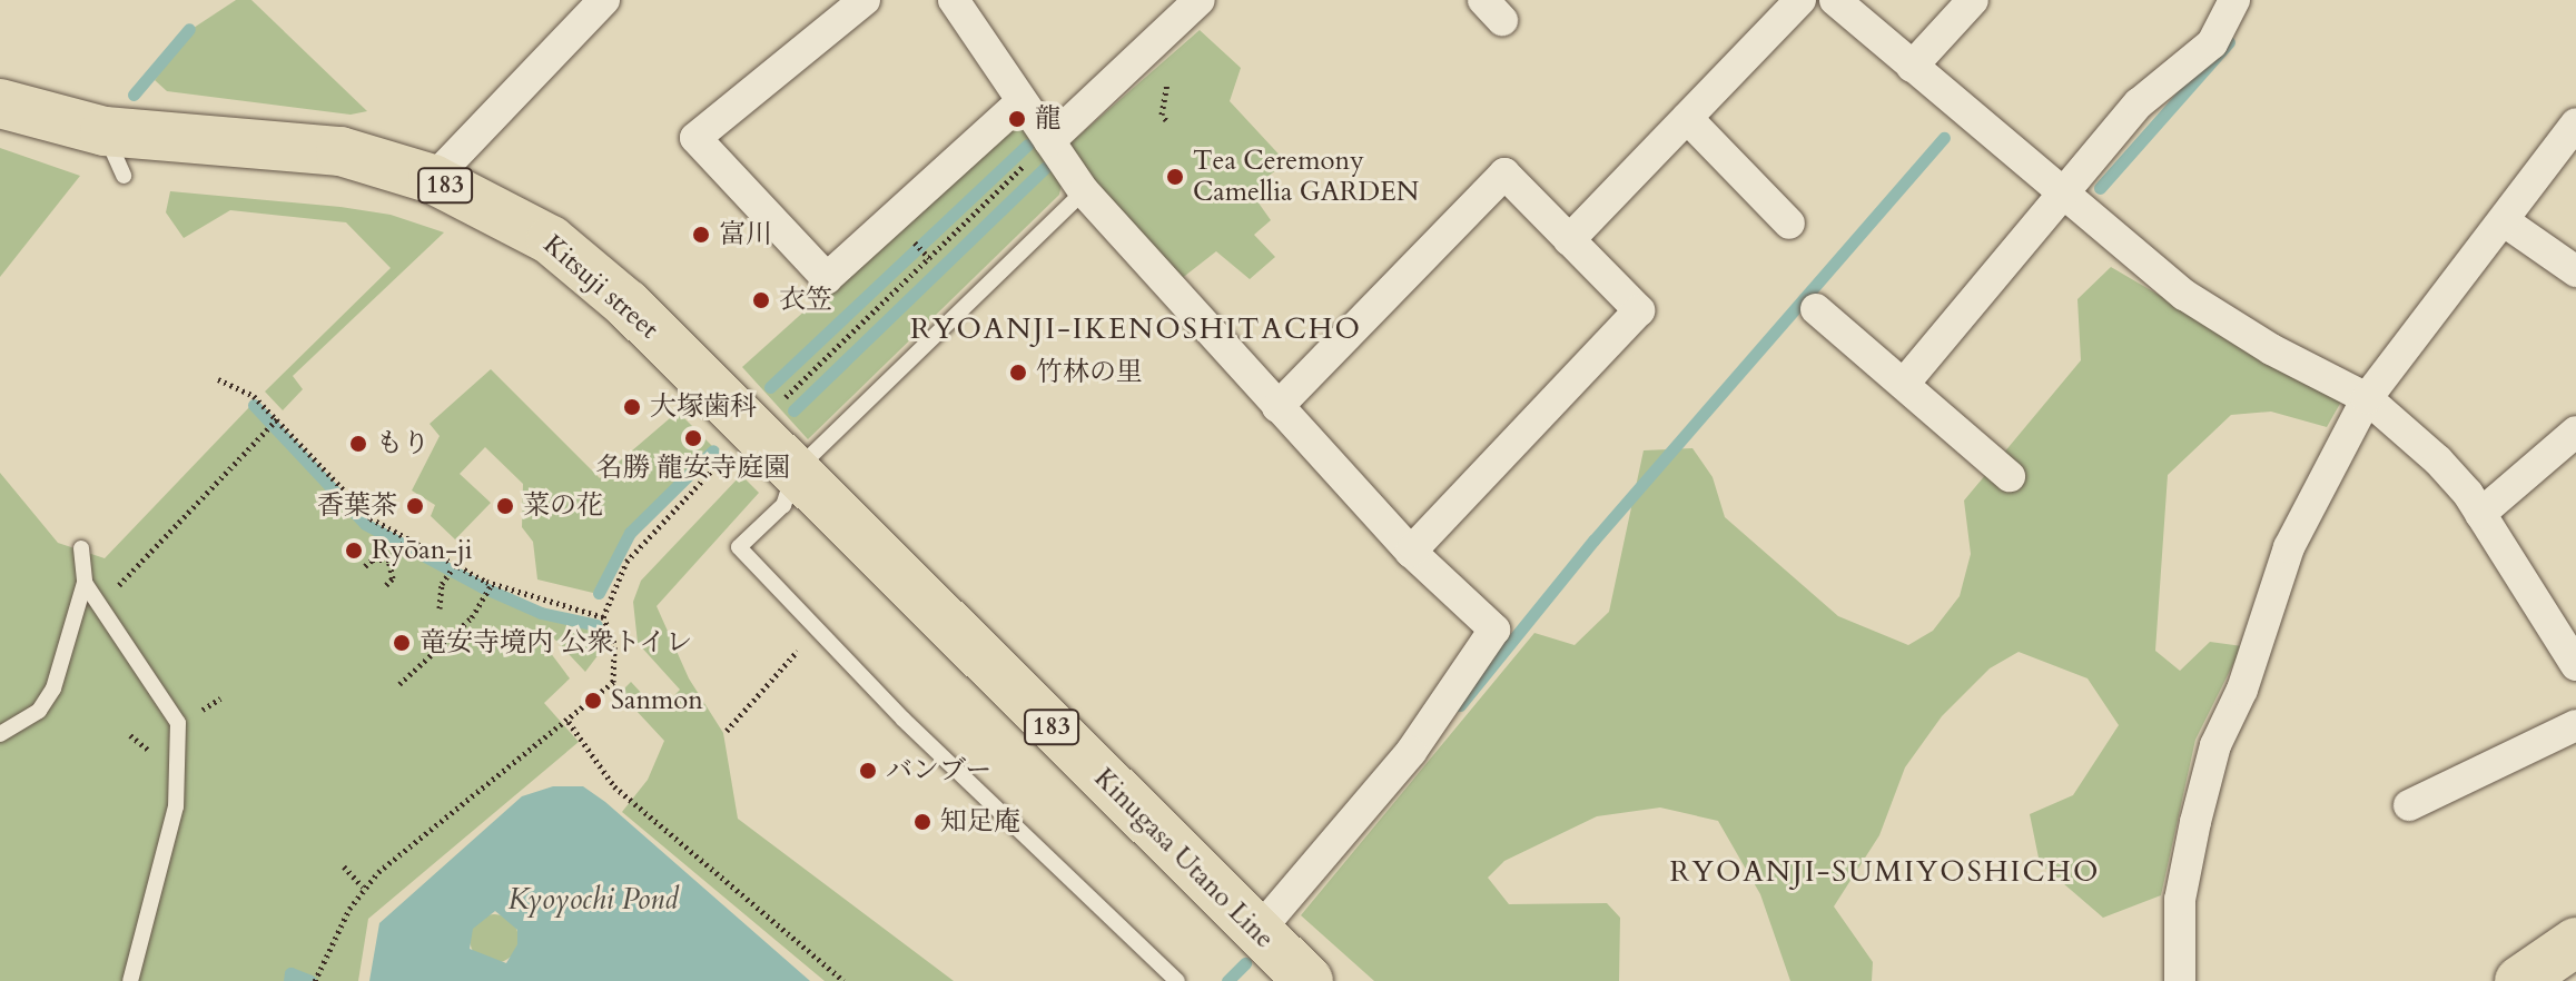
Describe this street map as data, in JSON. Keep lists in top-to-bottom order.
{
  "streets": {
    "main road": ["183", "Kitsuji street", "Kinugasa Utano Line"]
  },
  "crossings": [
    ["Kitsuji street", "Kinugasa Utano Line"]
  ],
  "districts": ["RYOANJI-IKENOSHITACHO", "RYOANJI-SUMIYOSHICHO"],
  "water": ["Kyoyochi Pond"],
  "places": [
    "龍",
    "Tea Ceremony Camellia GARDEN",
    "富川",
    "衣笠",
    "竹林の里",
    "大塚歯科",
    "名勝 龍安寺庭園",
    "もり",
    "香葉茶",
    "菜の花",
    "Ryōan-ji",
    "竜安寺境内 公衆トイレ",
    "Sanmon",
    "バンブー",
    "知足庵"
  ]
}
